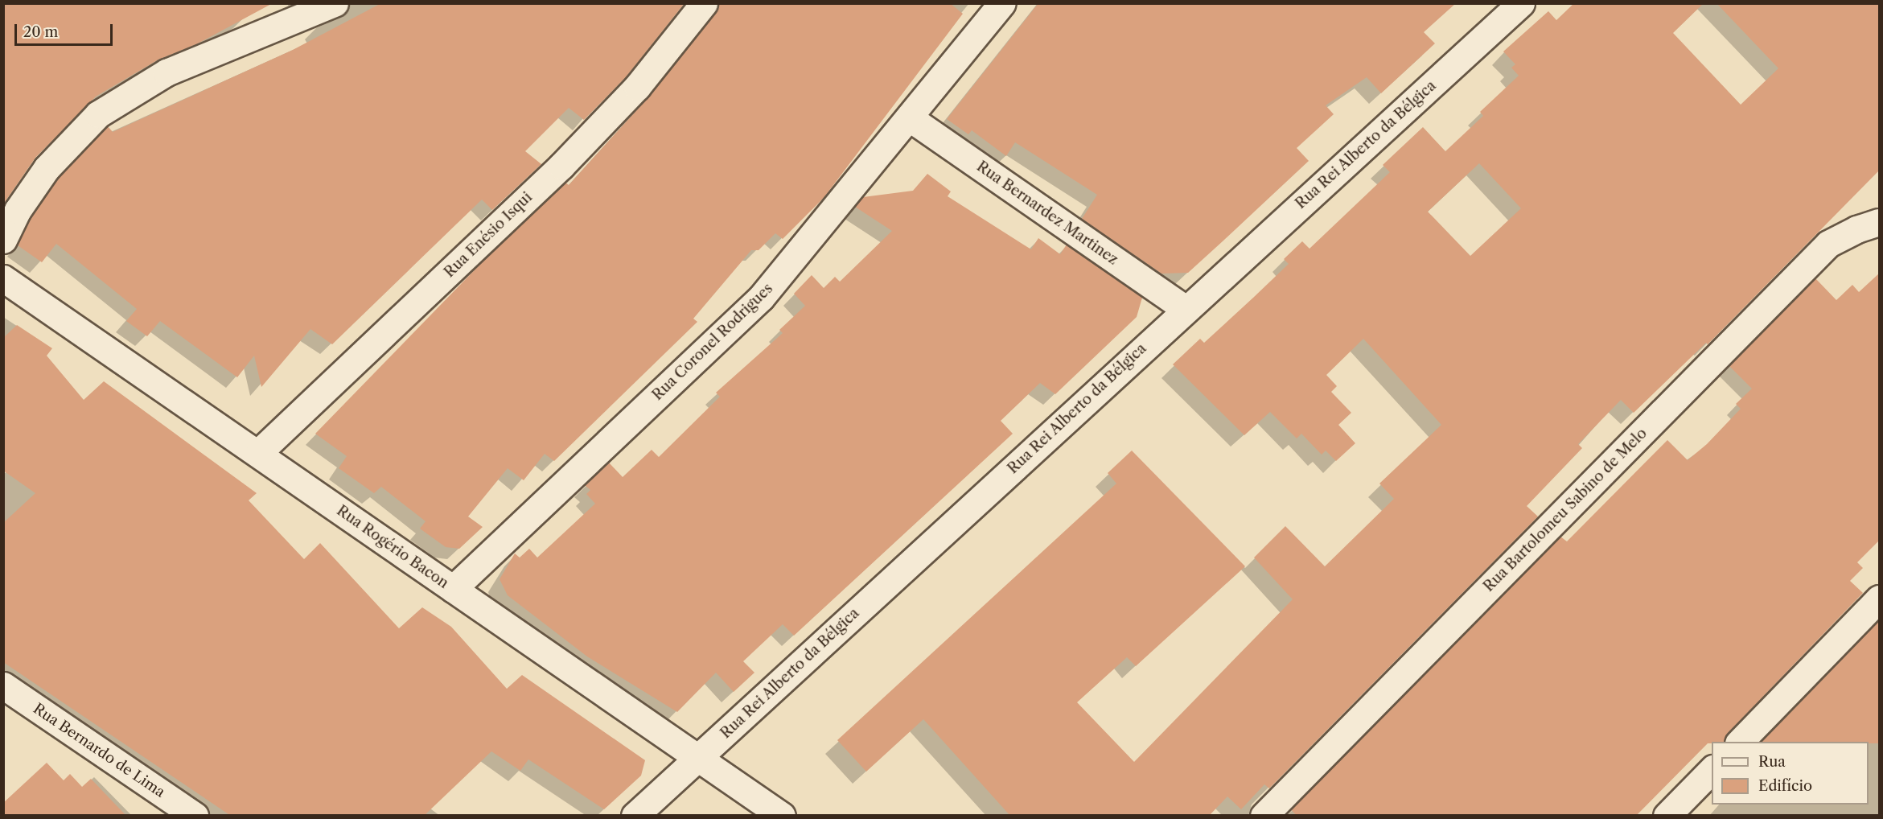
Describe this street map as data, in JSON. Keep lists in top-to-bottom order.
{
  "streets": {
    "street": [
      "Rua Rei Alberto da Bélgica",
      "Rua Bernardez Martinez",
      "Rua Enésio Isqui",
      "Rua Coronel Rodrigues",
      "Rua Bartolomeu Sabino de Melo",
      "Rua Rogério Bacon",
      "Rua Bernardo de Lima"
    ]
  },
  "crossings": [
    ["Rua Rei Alberto da Bélgica", "Rua Bernardez Martinez"],
    ["Rua Rei Alberto da Bélgica", "Rua Rogério Bacon"],
    ["Rua Bernardez Martinez", "Rua Coronel Rodrigues"],
    ["Rua Enésio Isqui", "Rua Rogério Bacon"],
    ["Rua Coronel Rodrigues", "Rua Rogério Bacon"]
  ],
  "legend": ["Rua", "Edifício"],
  "scale_bar": "20 m"
}
